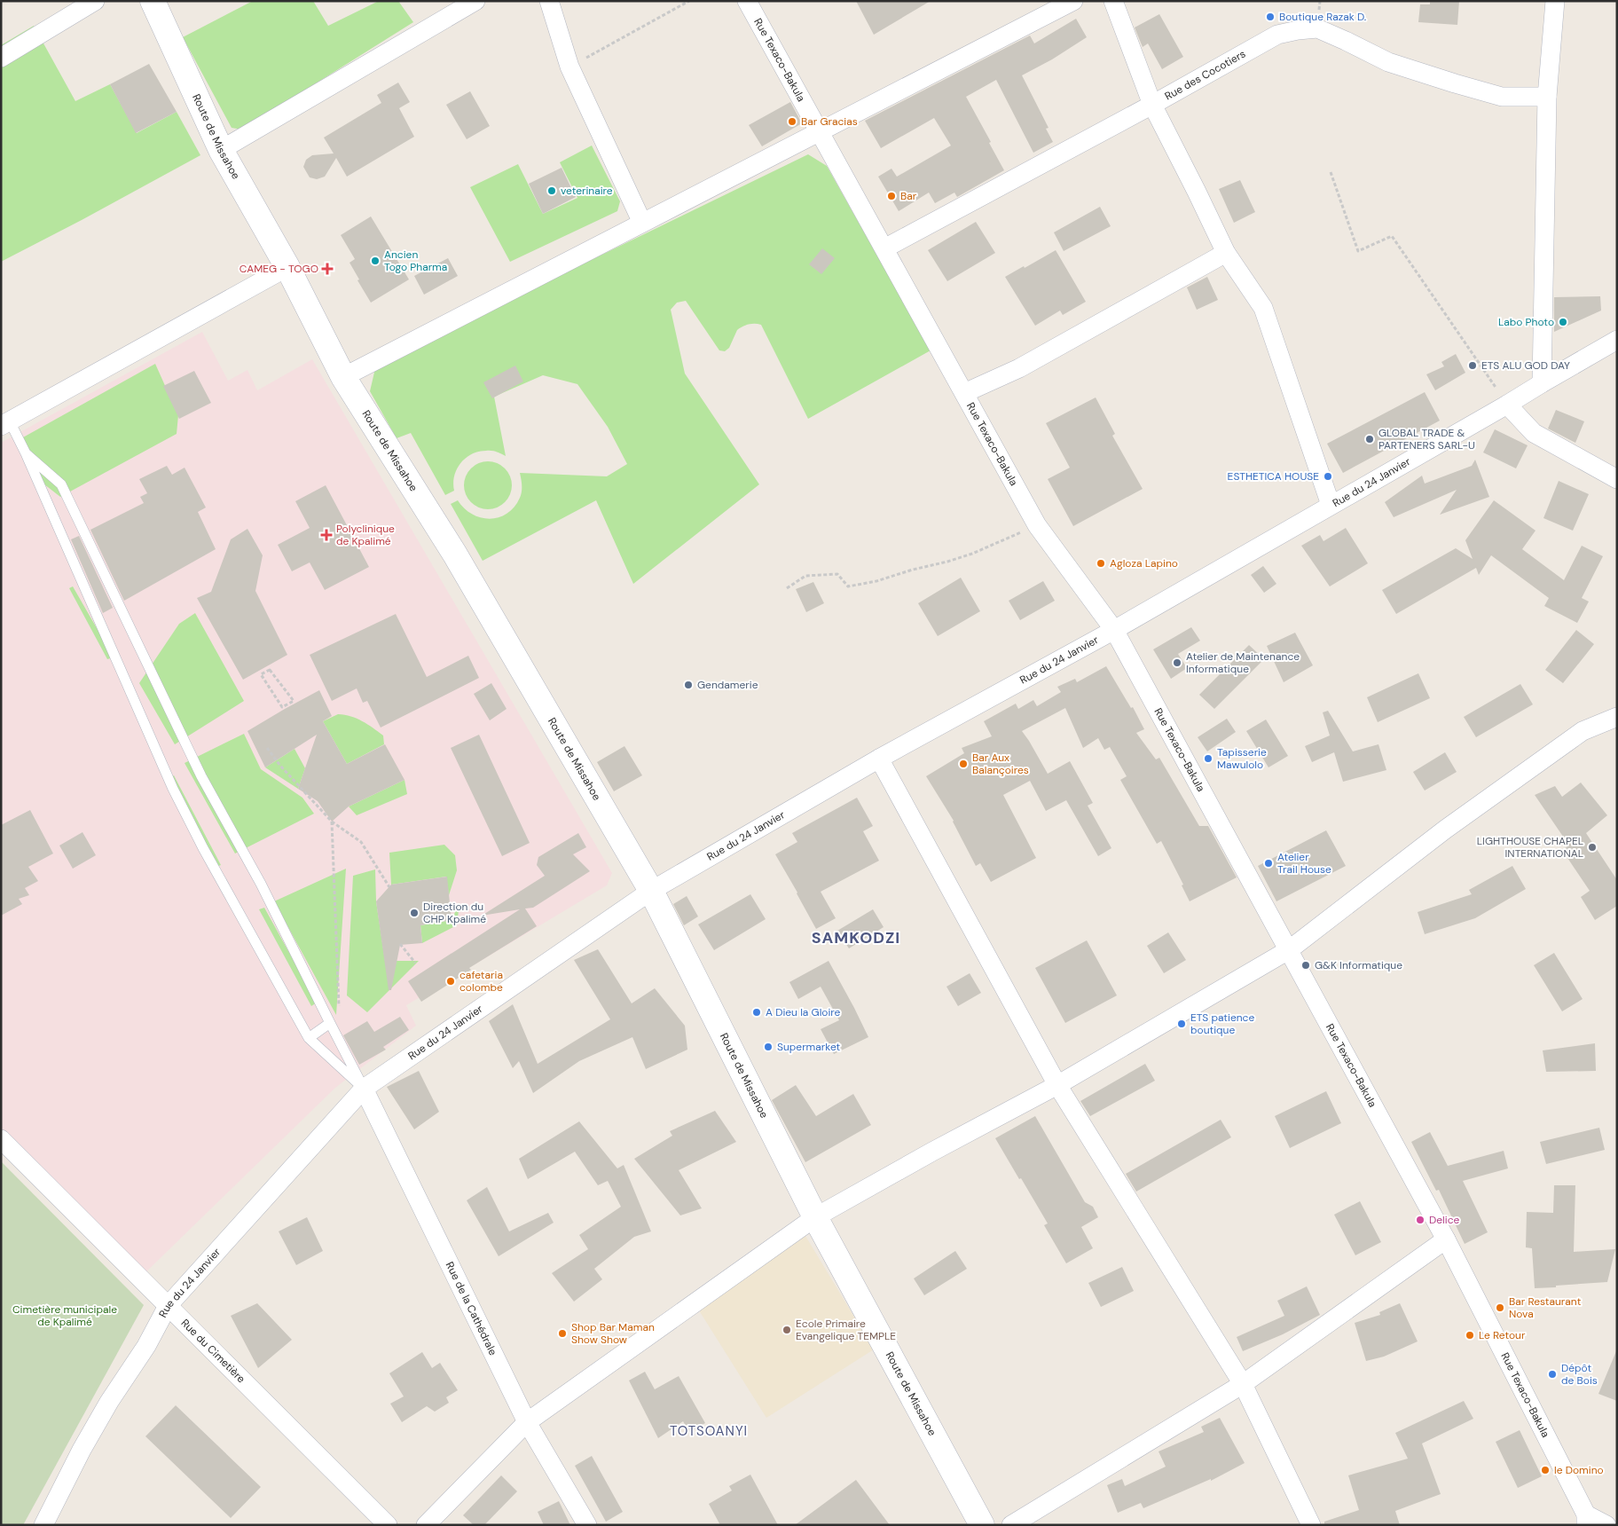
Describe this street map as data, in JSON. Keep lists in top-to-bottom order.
{
  "streets": {
    "main road": ["Route de Missahoe"],
    "street": [
      "Rue Texaco-Bakula",
      "Rue des Cocotiers",
      "Rue du 24 Janvier",
      "Rue de la Cathédrale",
      "Rue du Cimetière"
    ]
  },
  "crossings": [
    ["Rue Texaco-Bakula", "Rue des Cocotiers"],
    ["Rue Texaco-Bakula", "Rue du 24 Janvier"],
    ["Route de Missahoe", "Rue du 24 Janvier"],
    ["Rue du 24 Janvier", "Rue de la Cathédrale"],
    ["Rue du 24 Janvier", "Rue du Cimetière"]
  ],
  "districts": ["SAMKODZI", "TOTSOANYI"],
  "parks": ["Cimetière municipale de Kpalimé"],
  "places": {
    "other": [
      "Boutique Razak D.",
      "Bar Gracias",
      "veterinaire",
      "Bar",
      "Ancien Togo Pharma",
      "Labo Photo",
      "ETS ALU GOD DAY",
      "GLOBAL TRADE & PARTENERS SARL-U",
      "ESTHETICA HOUSE",
      "Agloza Lapino",
      "Atelier de Maintenance Informatique",
      "Gendamerie",
      "Tapisserie Mawulolo",
      "Bar Aux Balançoires",
      "LIGHTHOUSE CHAPEL INTERNATIONAL",
      "Atelier Trail House",
      "Direction du CHP Kpalimé",
      "G&K Informatique",
      "cafetaria colombe",
      "A Dieu la Gloire",
      "ETS patience boutique",
      "Supermarket",
      "Delice",
      "Bar Restaurant Nova",
      "Ecole Primaire Evangelique TEMPLE",
      "Shop Bar Maman Show Show",
      "Le Retour",
      "Dépôt de Bois",
      "le Domino"
    ],
    "health": ["CAMEG - TOGO", "Polyclinique de Kpalimé"]
  }
}
